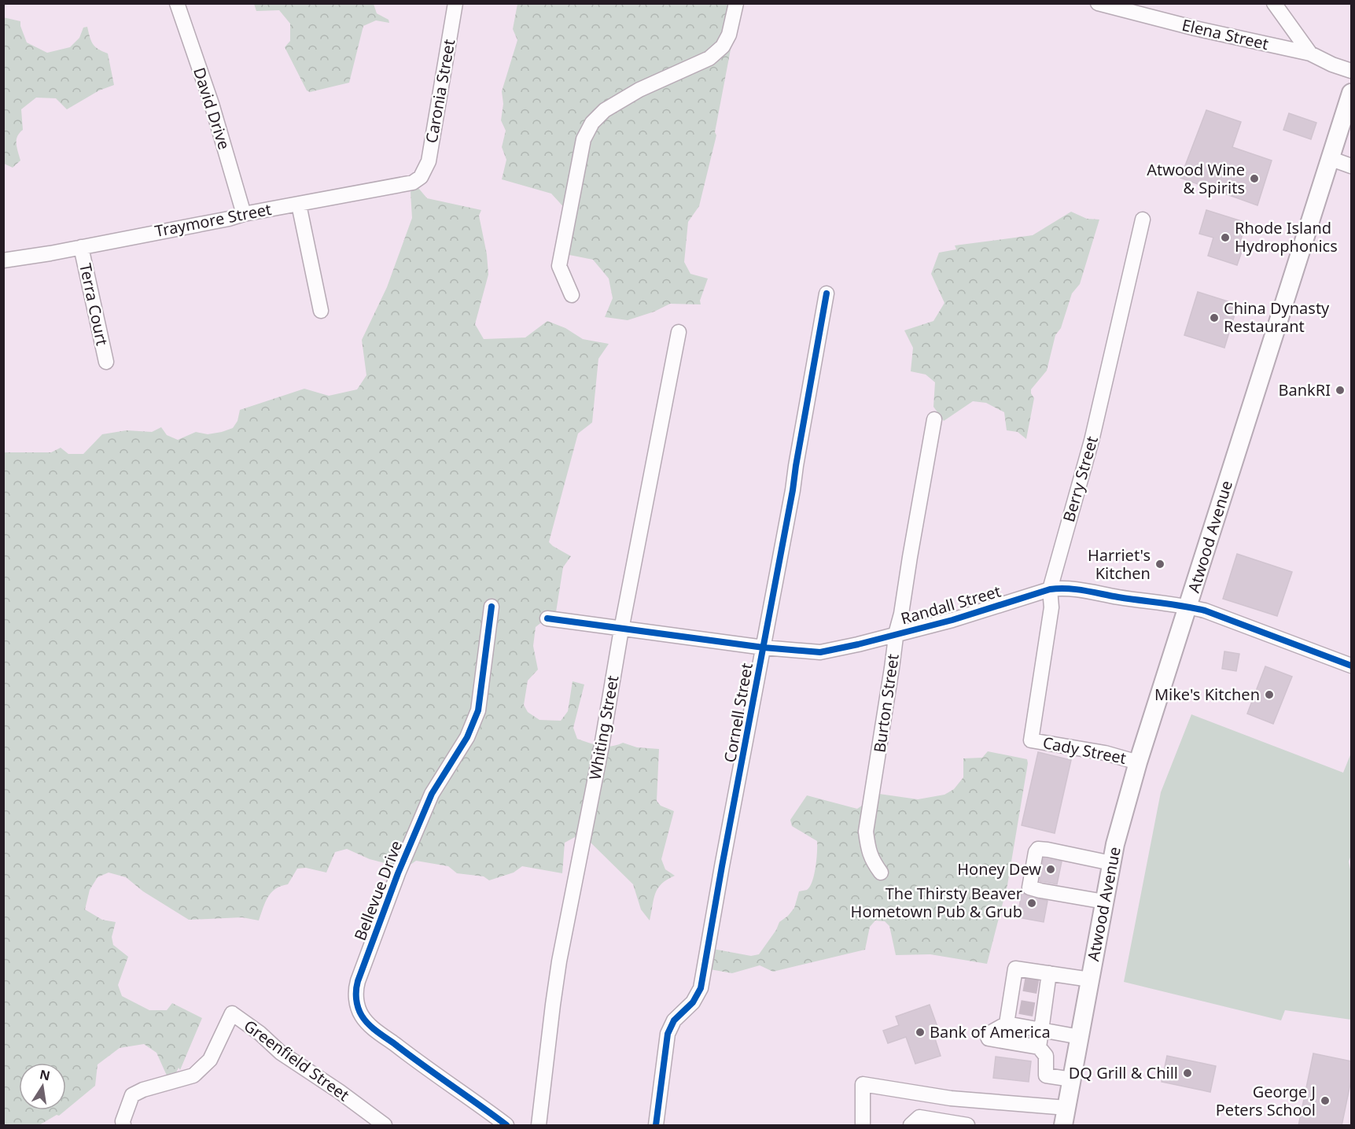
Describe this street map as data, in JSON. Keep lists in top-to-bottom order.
{
  "streets": {
    "main road": ["Atwood Avenue"],
    "street": [
      "Elena Street",
      "Caronia Street",
      "David Drive",
      "Traymore Street",
      "Terra Court",
      "Berry Street",
      "Randall Street",
      "Burton Street",
      "Cornell Street",
      "Whiting Street",
      "Cady Street",
      "Bellevue Drive",
      "Greenfield Street"
    ]
  },
  "crossings": [
    ["Caronia Street", "Traymore Street"],
    ["David Drive", "Traymore Street"],
    ["Traymore Street", "Terra Court"],
    ["Berry Street", "Randall Street"],
    ["Berry Street", "Cady Street"],
    ["Atwood Avenue", "Randall Street"],
    ["Atwood Avenue", "Cady Street"],
    ["Randall Street", "Burton Street"],
    ["Randall Street", "Cornell Street"],
    ["Randall Street", "Whiting Street"]
  ],
  "places": [
    "Atwood Wine & Spirits",
    "Rhode Island Hydrophonics",
    "China Dynasty Restaurant",
    "BankRI",
    "Harriet's Kitchen",
    "Mike's Kitchen",
    "Honey Dew",
    "The Thirsty Beaver Hometown Pub & Grub",
    "Bank of America",
    "DQ Grill & Chill",
    "George J Peters School"
  ],
  "north": "top"
}
